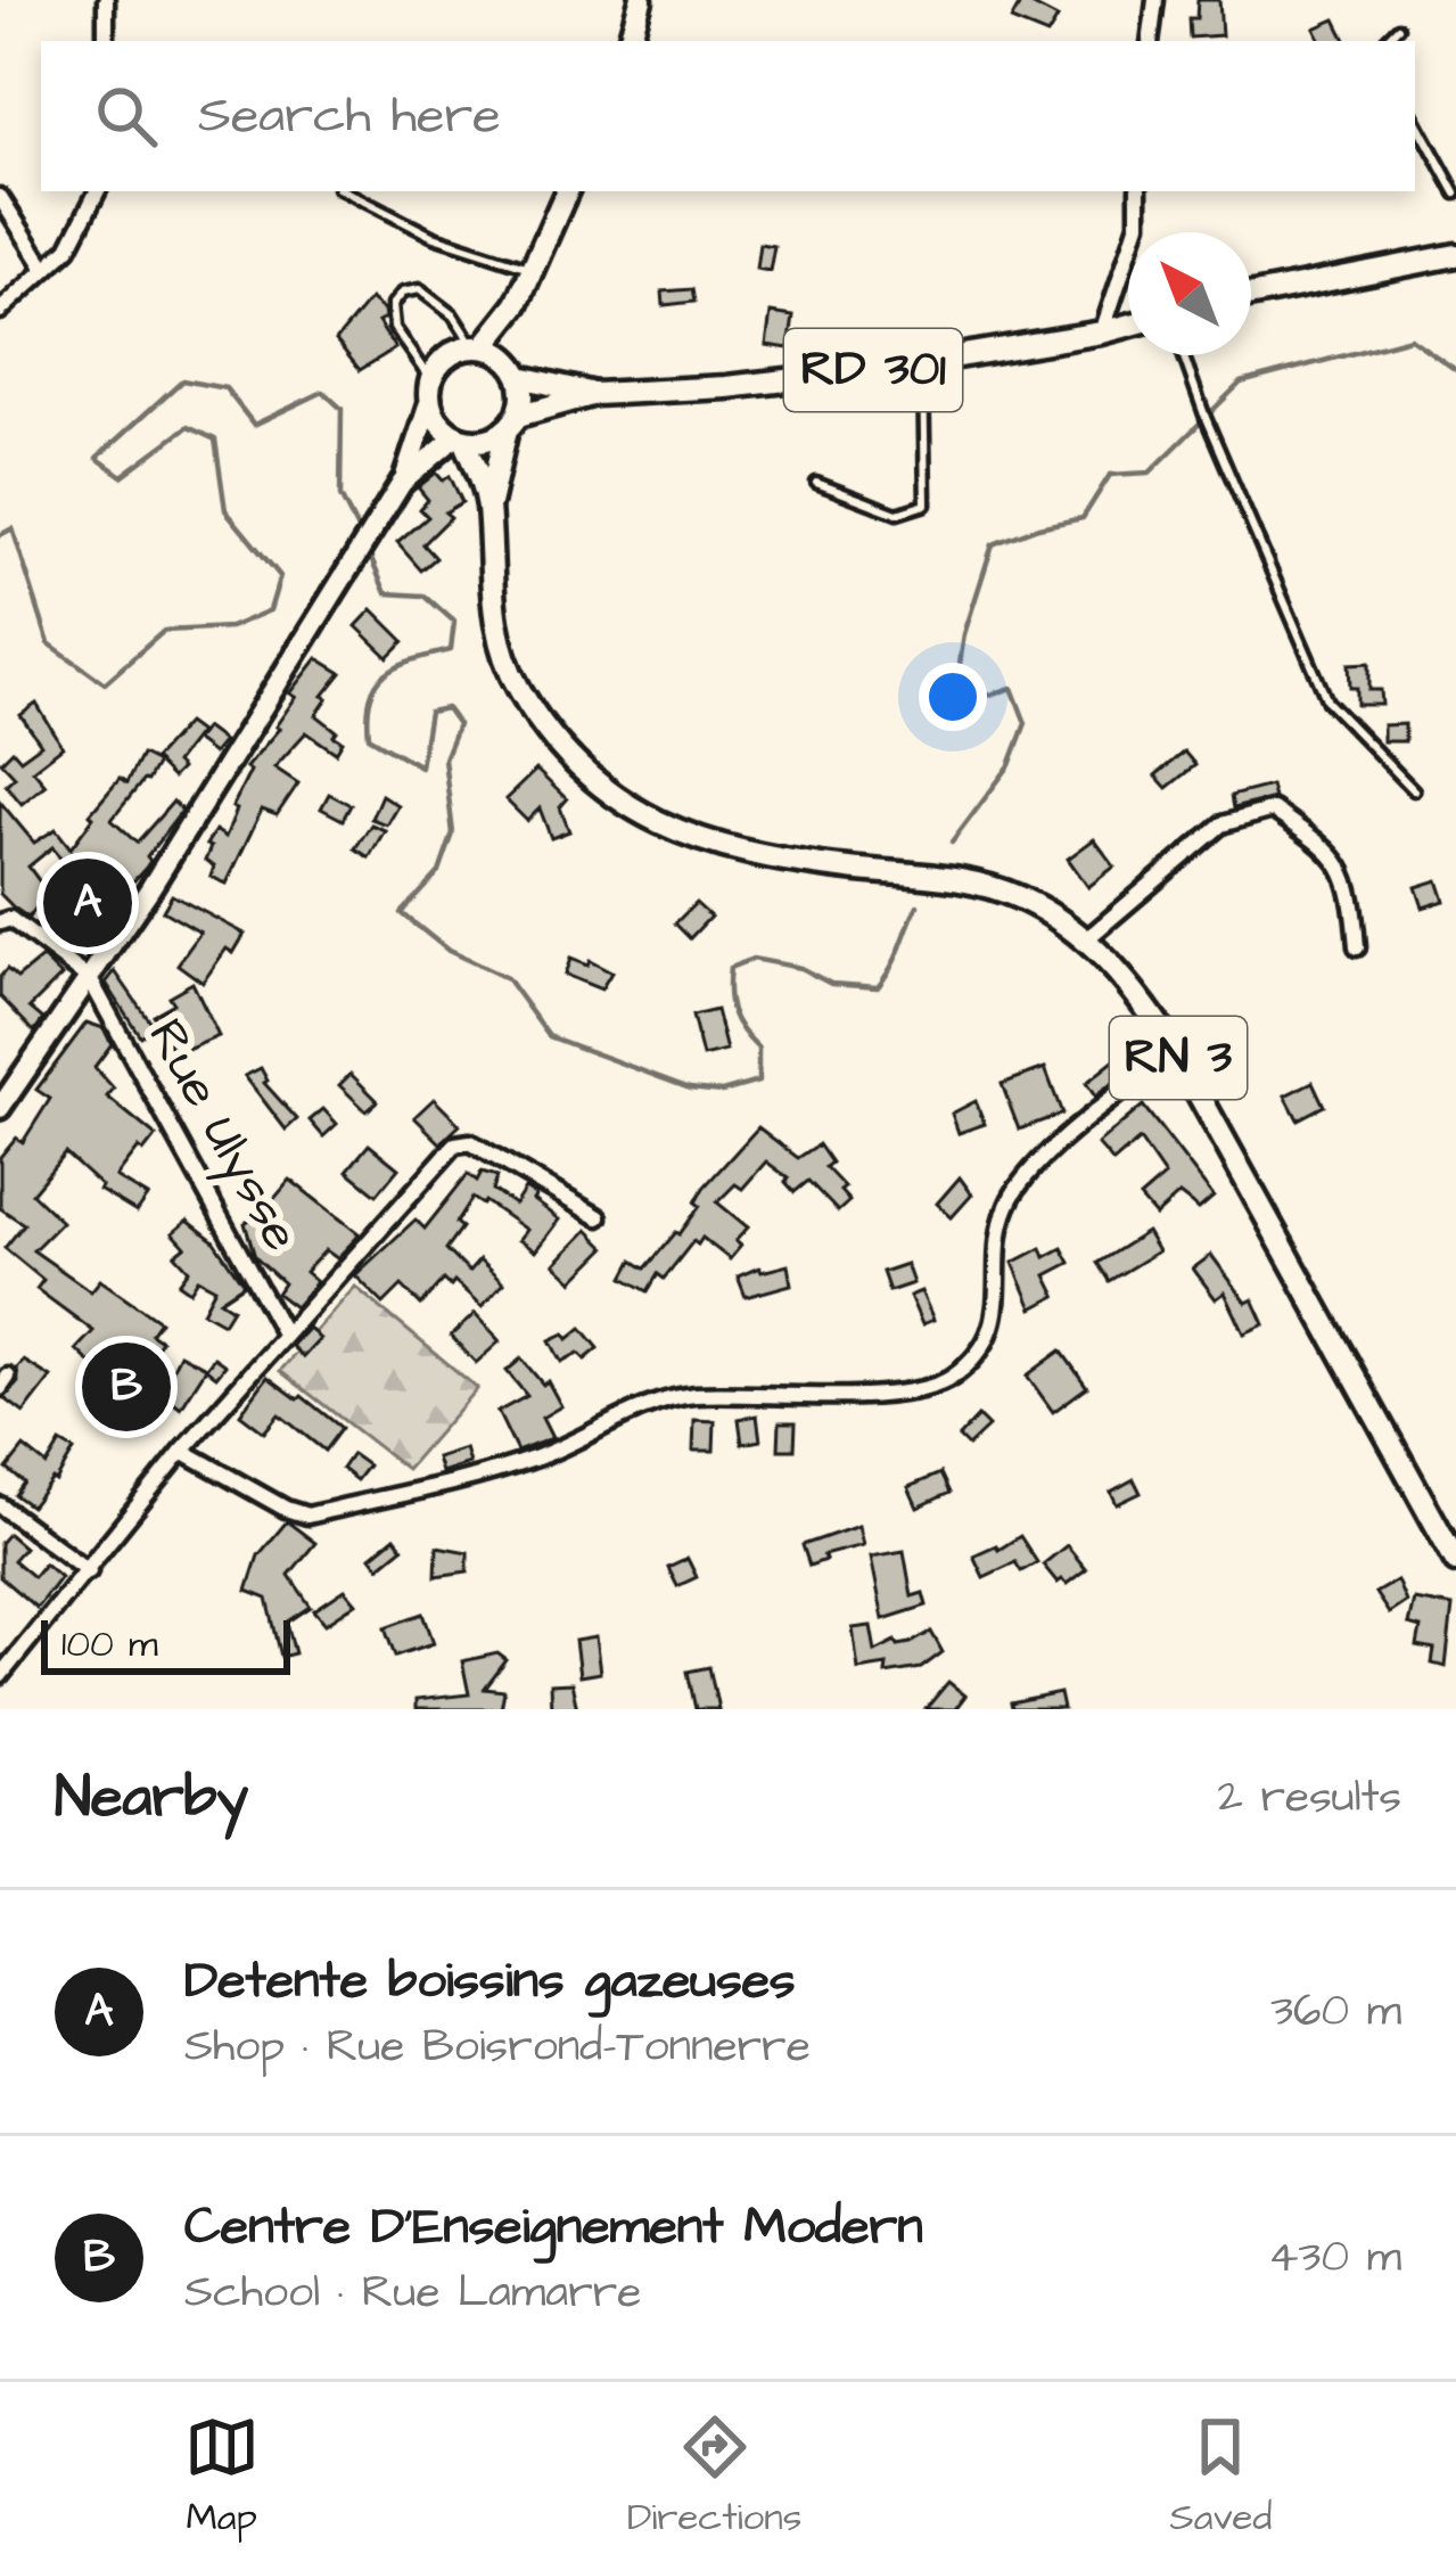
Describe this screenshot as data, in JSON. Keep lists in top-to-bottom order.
{
  "streets": {
    "main road": ["RD 301", "RN 3"],
    "street": ["Rue Ulysse"]
  },
  "crossings": [
    ["RD 301", "RN 3"]
  ],
  "scale_bar": "100 m",
  "north": "top left",
  "page": {
    "search": "Search here",
    "pins": ["A", "B"],
    "scale": "100 m",
    "heading": ["Nearby", "2 results"],
    "list": [
      {
        "mark": "A",
        "name": "Detente boissins gazeuses",
        "note": "Shop · Rue Boisrond-Tonnerre",
        "value": "360 m"
      },
      {
        "mark": "B",
        "name": "Centre D'Enseignement Modern",
        "note": "School · Rue Lamarre",
        "value": "430 m"
      }
    ],
    "nav": ["Map", "Directions", "Saved"]
  }
}
